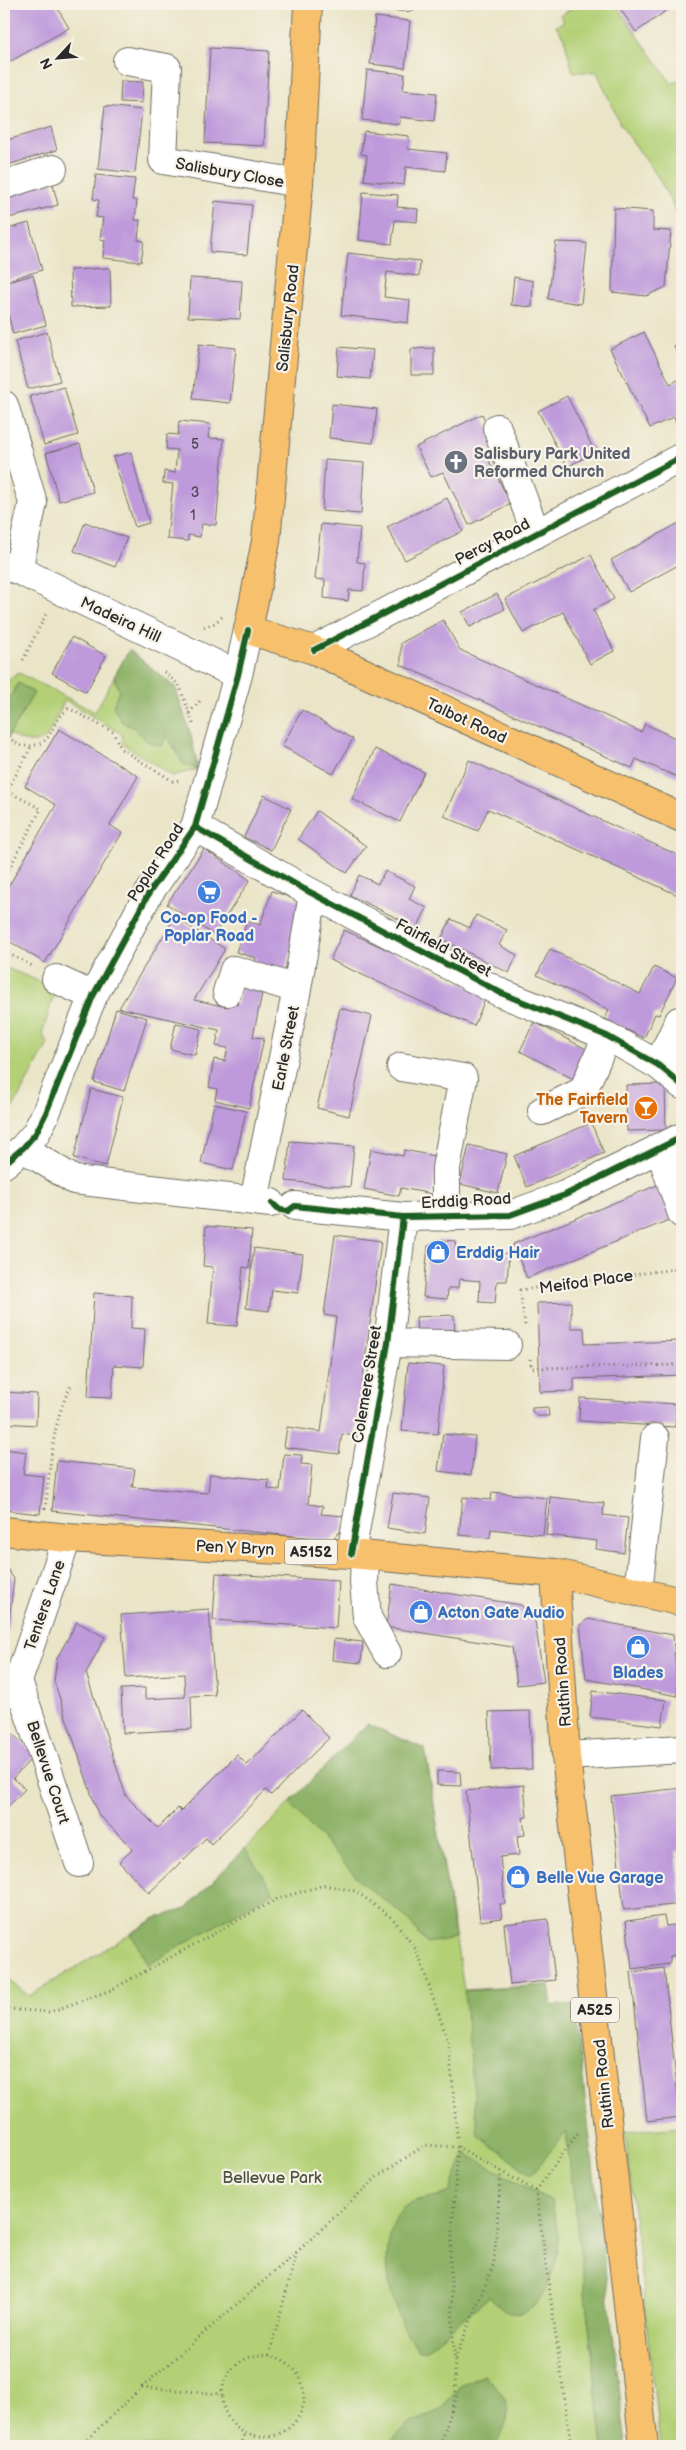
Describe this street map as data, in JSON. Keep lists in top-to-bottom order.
{
  "streets": {
    "main road": [
      "Salisbury Road",
      "Talbot Road",
      "Pen Y Bryn",
      "A5152",
      "Ruthin Road",
      "A525"
    ],
    "street": [
      "Salisbury Close",
      "Percy Road",
      "Madeira Hill",
      "Poplar Road",
      "Fairfield Street",
      "Earle Street",
      "Erddig Road",
      "Colemere Street",
      "Tenters Lane",
      "Bellevue Court"
    ],
    "path": ["Meifod Place"]
  },
  "crossings": [
    ["Salisbury Close", "Salisbury Road"],
    ["Salisbury Road", "Talbot Road"],
    ["Salisbury Road", "Poplar Road"],
    ["Percy Road", "Talbot Road"],
    ["Madeira Hill", "Poplar Road"],
    ["Talbot Road", "Poplar Road"],
    ["Poplar Road", "Fairfield Street"],
    ["Poplar Road", "Erddig Road"],
    ["Fairfield Street", "Earle Street"],
    ["Earle Street", "Erddig Road"],
    ["Erddig Road", "Colemere Street"],
    ["Colemere Street", "Pen Y Bryn"],
    ["Pen Y Bryn", "A5152"],
    ["Pen Y Bryn", "Tenters Lane"],
    ["Pen Y Bryn", "Ruthin Road"],
    ["A5152", "Ruthin Road"],
    ["Tenters Lane", "Bellevue Court"]
  ],
  "parks": ["Bellevue Park"],
  "places": {
    "church": ["Salisbury Park United Reformed Church"],
    "supermarket": ["Co-op Food - Poplar Road"],
    "bar": ["The Fairfield Tavern"],
    "shop": [
      "Erddig Hair",
      "Acton Gate Audio",
      "Blades",
      "Belle Vue Garage"
    ]
  },
  "house_numbers": ["5", "3", "1"],
  "north": "bottom left"
}
